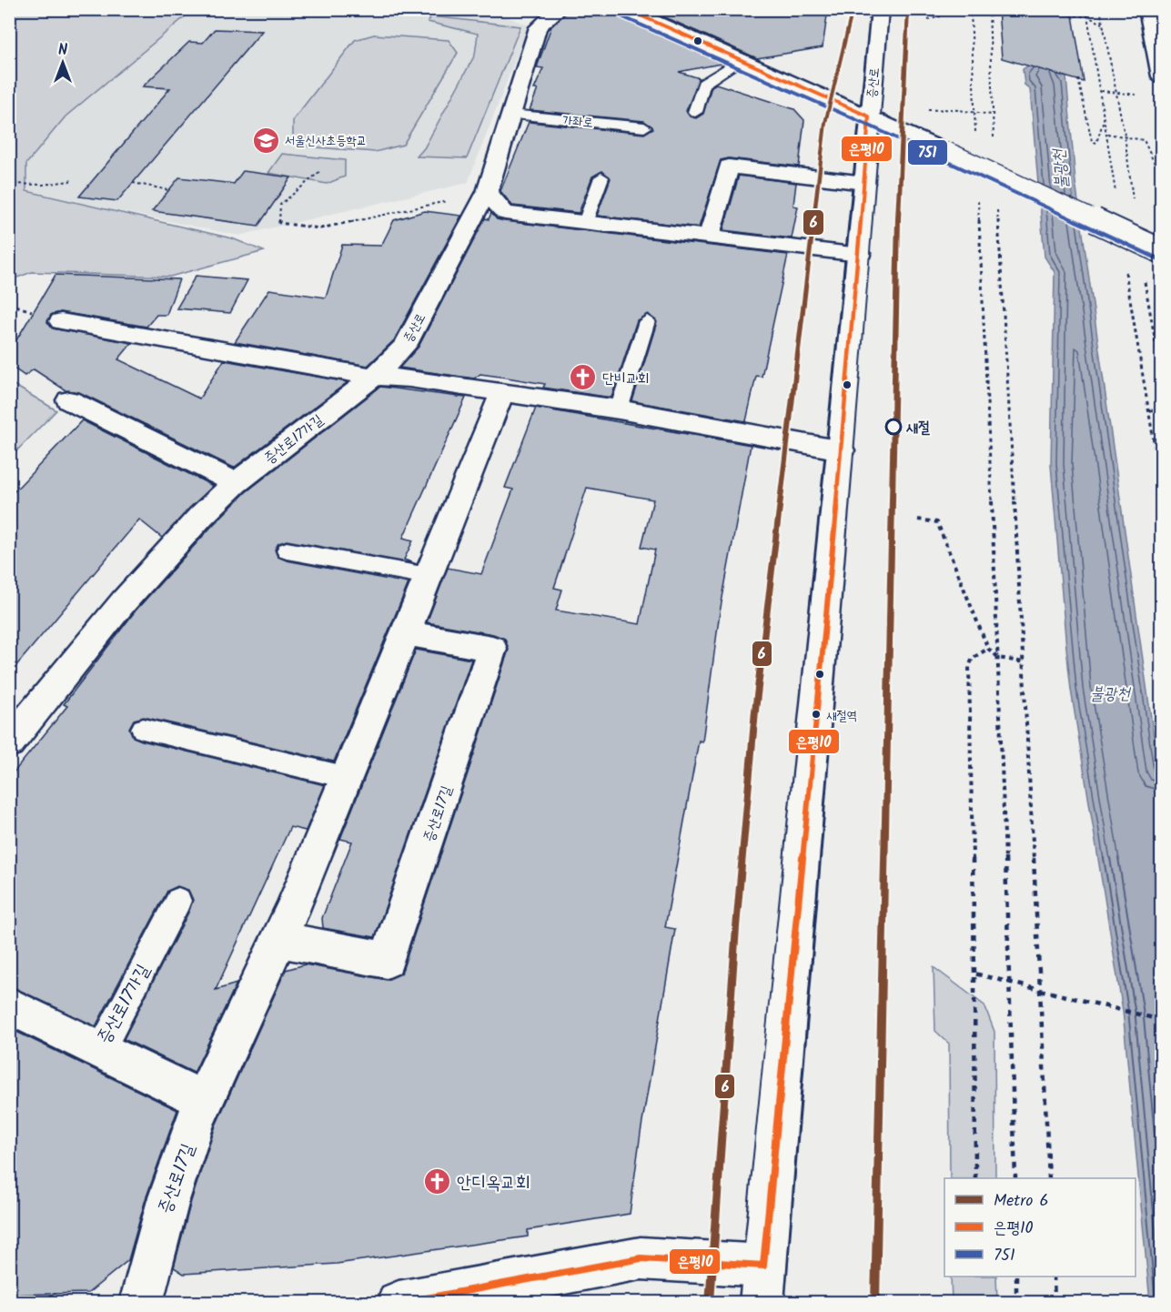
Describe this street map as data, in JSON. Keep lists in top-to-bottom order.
{
  "streets": {
    "street": ["증산로", "증산로17가길", "증산로17길"],
    "lane": ["가좌로"]
  },
  "crossings": [
    ["증산로", "증산로17가길"]
  ],
  "water": ["불광천"],
  "places": {
    "school or university": ["서울신사초등학교"],
    "church": ["단비교회", "안디옥교회"],
    "other": ["새절", "새절역"]
  },
  "lines": ["metro line 6", "transit line 은평10", "transit line 751"],
  "legend": ["Metro 6", "은평10", "751"],
  "north": "top"
}
